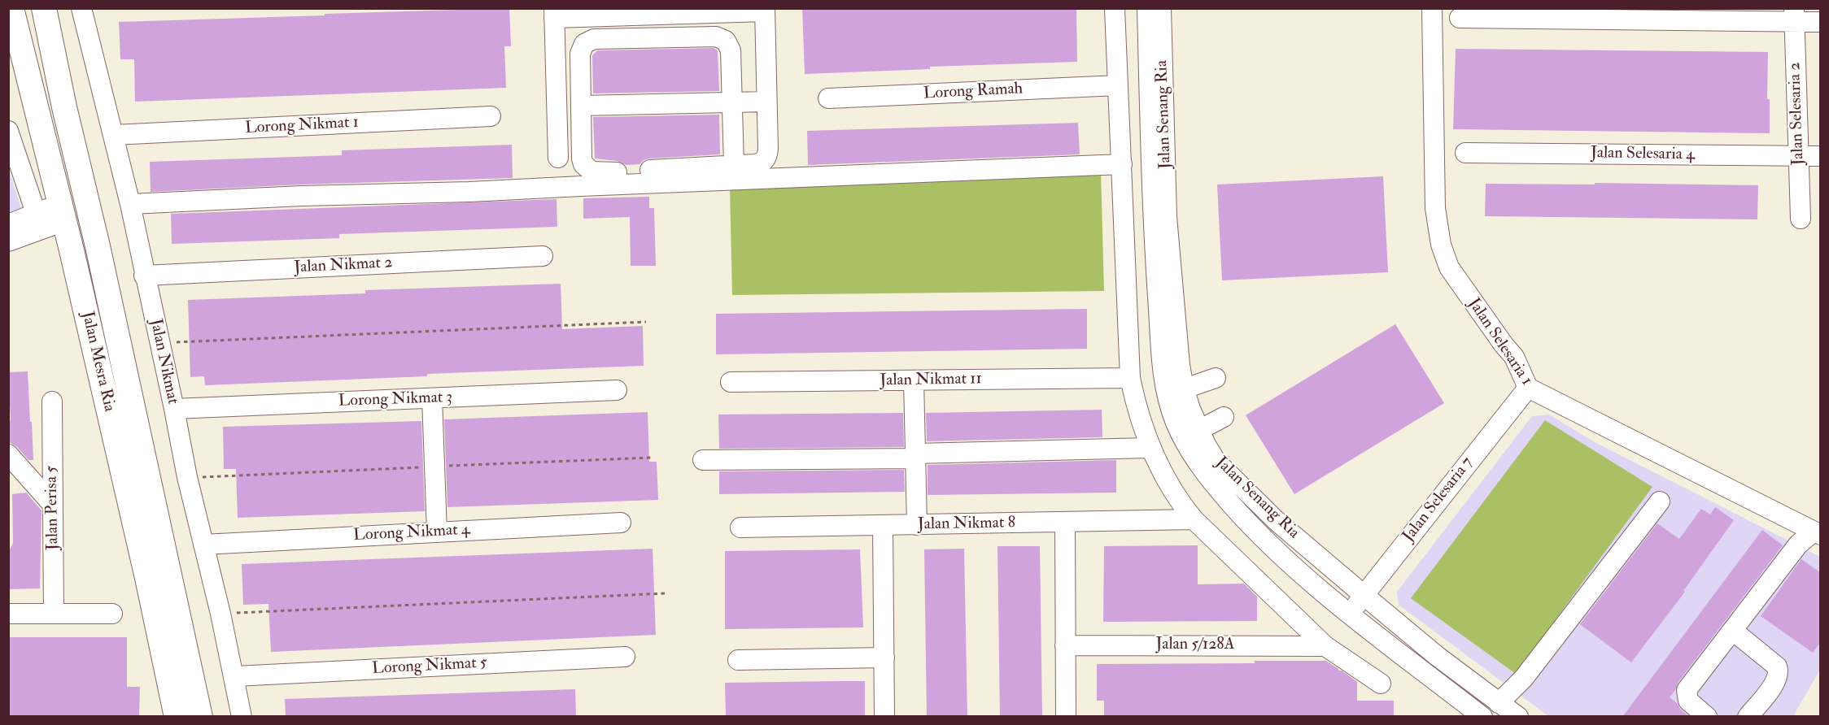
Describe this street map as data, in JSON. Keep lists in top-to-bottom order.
{
  "streets": {
    "main road": ["Jalan Mesra Ria"],
    "street": [
      "Lorong Ramah",
      "Jalan Selesaria 2",
      "Jalan Senang Ria",
      "Lorong Nikmat 1",
      "Jalan Selesaria 4",
      "Jalan Nikmat 2",
      "Jalan Selesaria 1",
      "Jalan Nikmat",
      "Jalan Nikmat 11",
      "Lorong Nikmat 3",
      "Jalan Selesaria 7",
      "Jalan Perisa 5",
      "Jalan Nikmat 8",
      "Lorong Nikmat 4",
      "Jalan 5/128A",
      "Lorong Nikmat 5"
    ]
  },
  "crossings": [
    ["Jalan Selesaria 2", "Jalan Selesaria 4"],
    ["Jalan Senang Ria", "Jalan Selesaria 7"],
    ["Lorong Nikmat 1", "Jalan Nikmat"],
    ["Jalan Nikmat 2", "Jalan Nikmat"],
    ["Jalan Selesaria 1", "Jalan Selesaria 7"],
    ["Jalan Nikmat", "Lorong Nikmat 3"],
    ["Jalan Nikmat", "Lorong Nikmat 4"],
    ["Jalan Nikmat", "Lorong Nikmat 5"]
  ]
}
